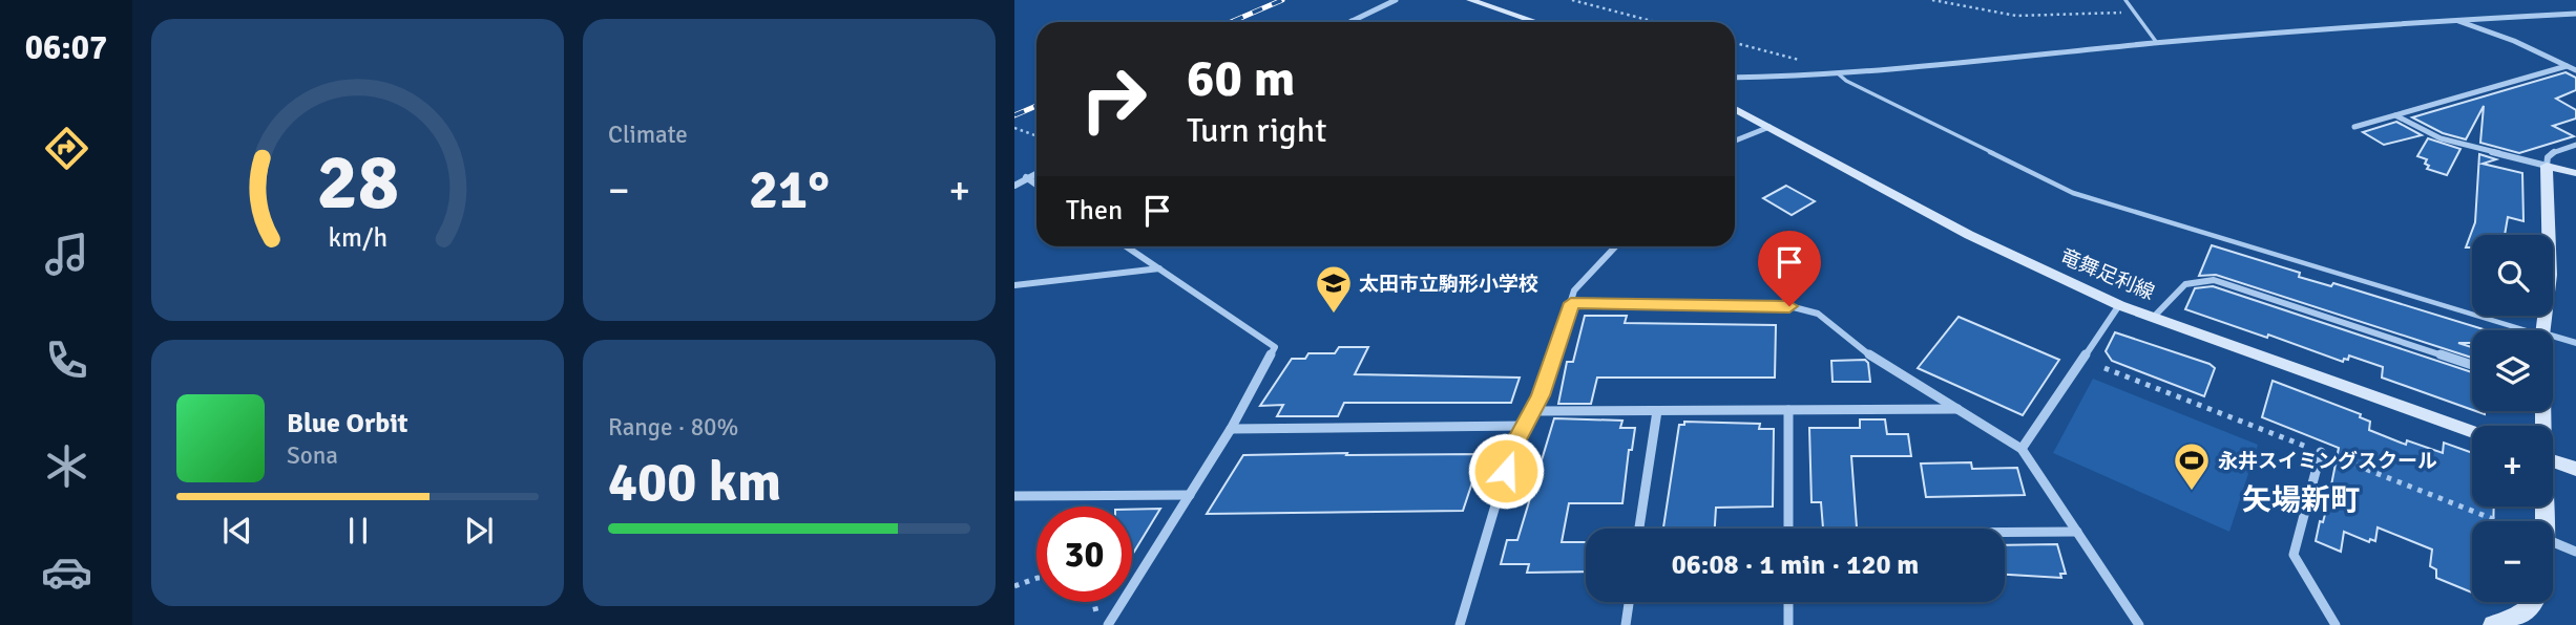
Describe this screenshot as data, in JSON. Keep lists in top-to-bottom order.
{
  "streets": {
    "main road": ["竜舞足利線"]
  },
  "districts": ["矢場新町"],
  "places": {
    "school or university": ["太田市立駒形小学校"],
    "sports": ["永井スイミングスクール"]
  },
  "page": {
    "tabs": "06:07",
    "tile": [
      "Climate",
      ["Range · 80%", "400 km"]
    ],
    "turn": ["60 m", "Turn right"],
    "heat": ["−", "21°", "+"],
    "then": "Then",
    "map_buttons": ["+", "−"],
    "song": ["Blue Orbit", "Sona"],
    "limit": "30",
    "trip": "06:08 · 1 min · 120 m",
    "gauge": ["28", "km/h"]
  }
}
